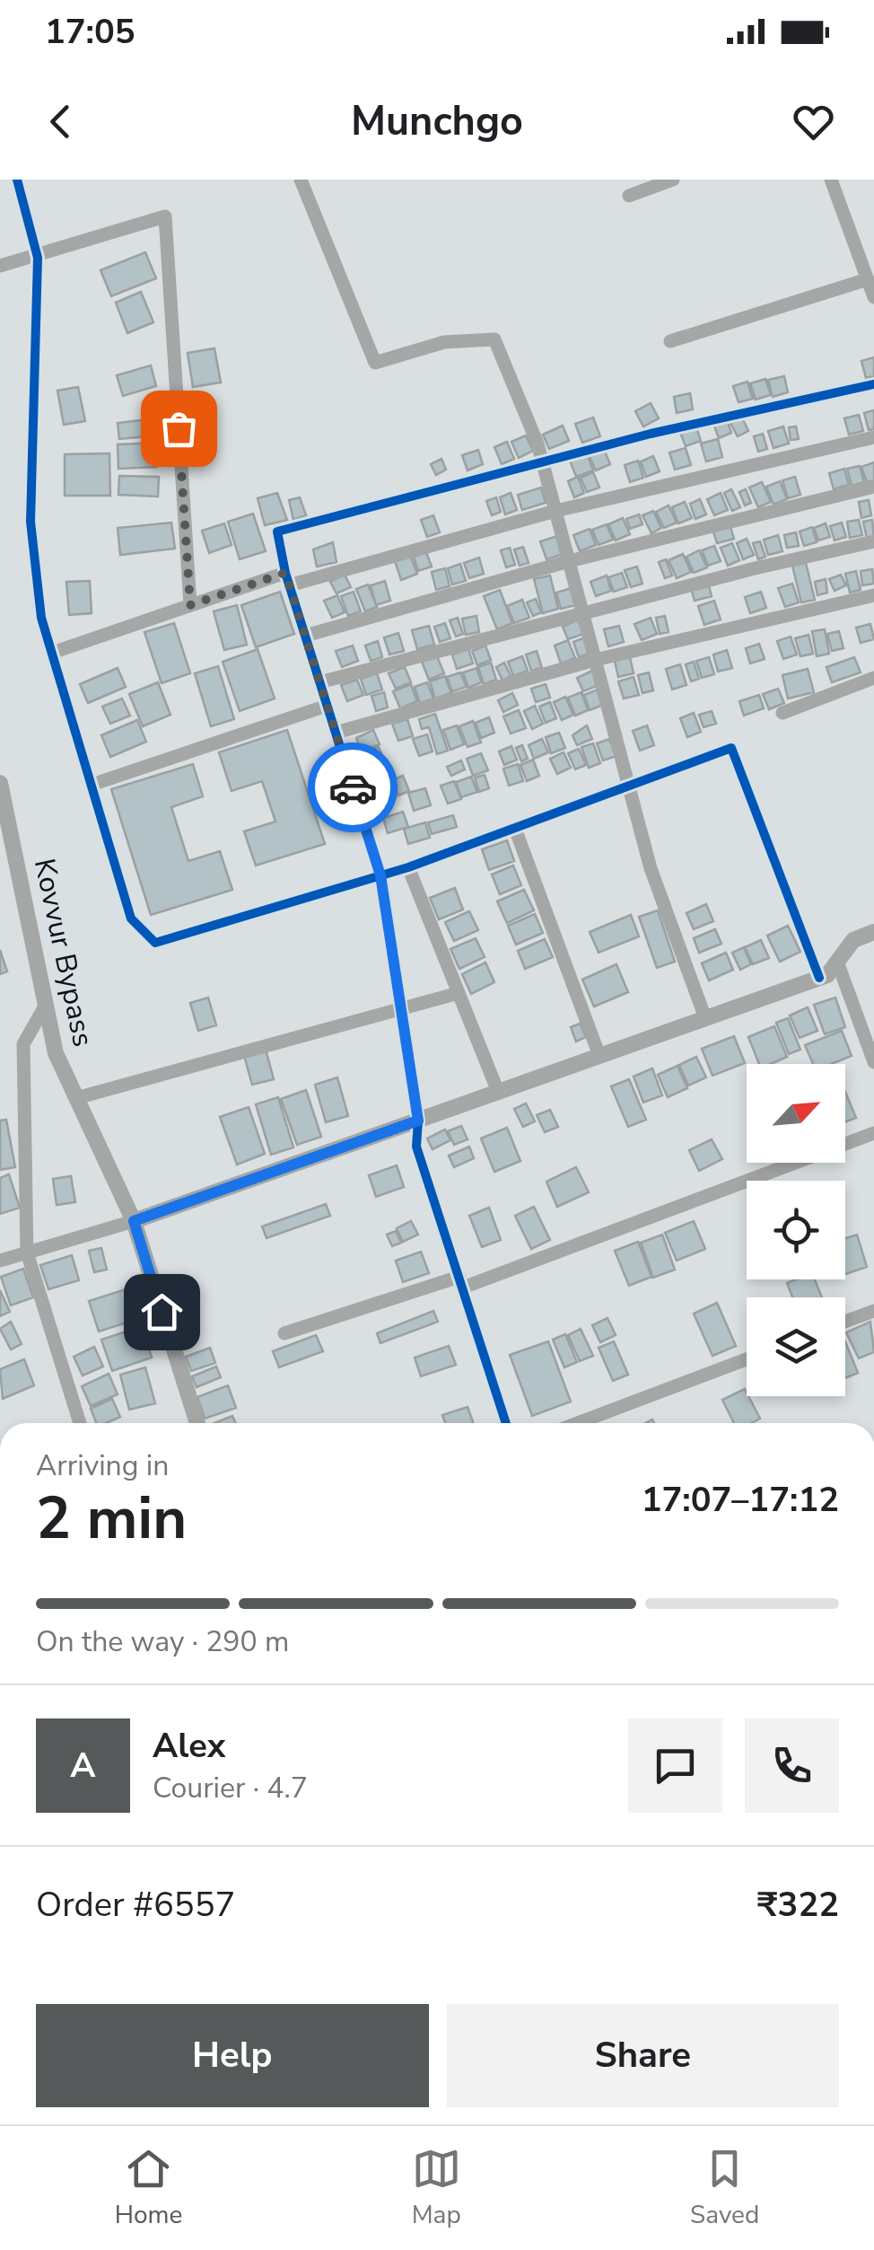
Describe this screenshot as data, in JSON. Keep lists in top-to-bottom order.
{
  "streets": {
    "street": ["Kovvur Bypass"]
  },
  "north": "top right",
  "page": {
    "status": "17:05",
    "header": "Munchgo",
    "heading": ["2 min", "Arriving in", "17:07–17:12"],
    "panel": [
      "Alex",
      "Courier · 4.7",
      "Order #6557",
      "₹322"
    ],
    "bar": "On the way · 290 m",
    "round": "A",
    "buttons": ["Help", "Share"],
    "tabs": ["Home", "Map", "Saved"]
  }
}
